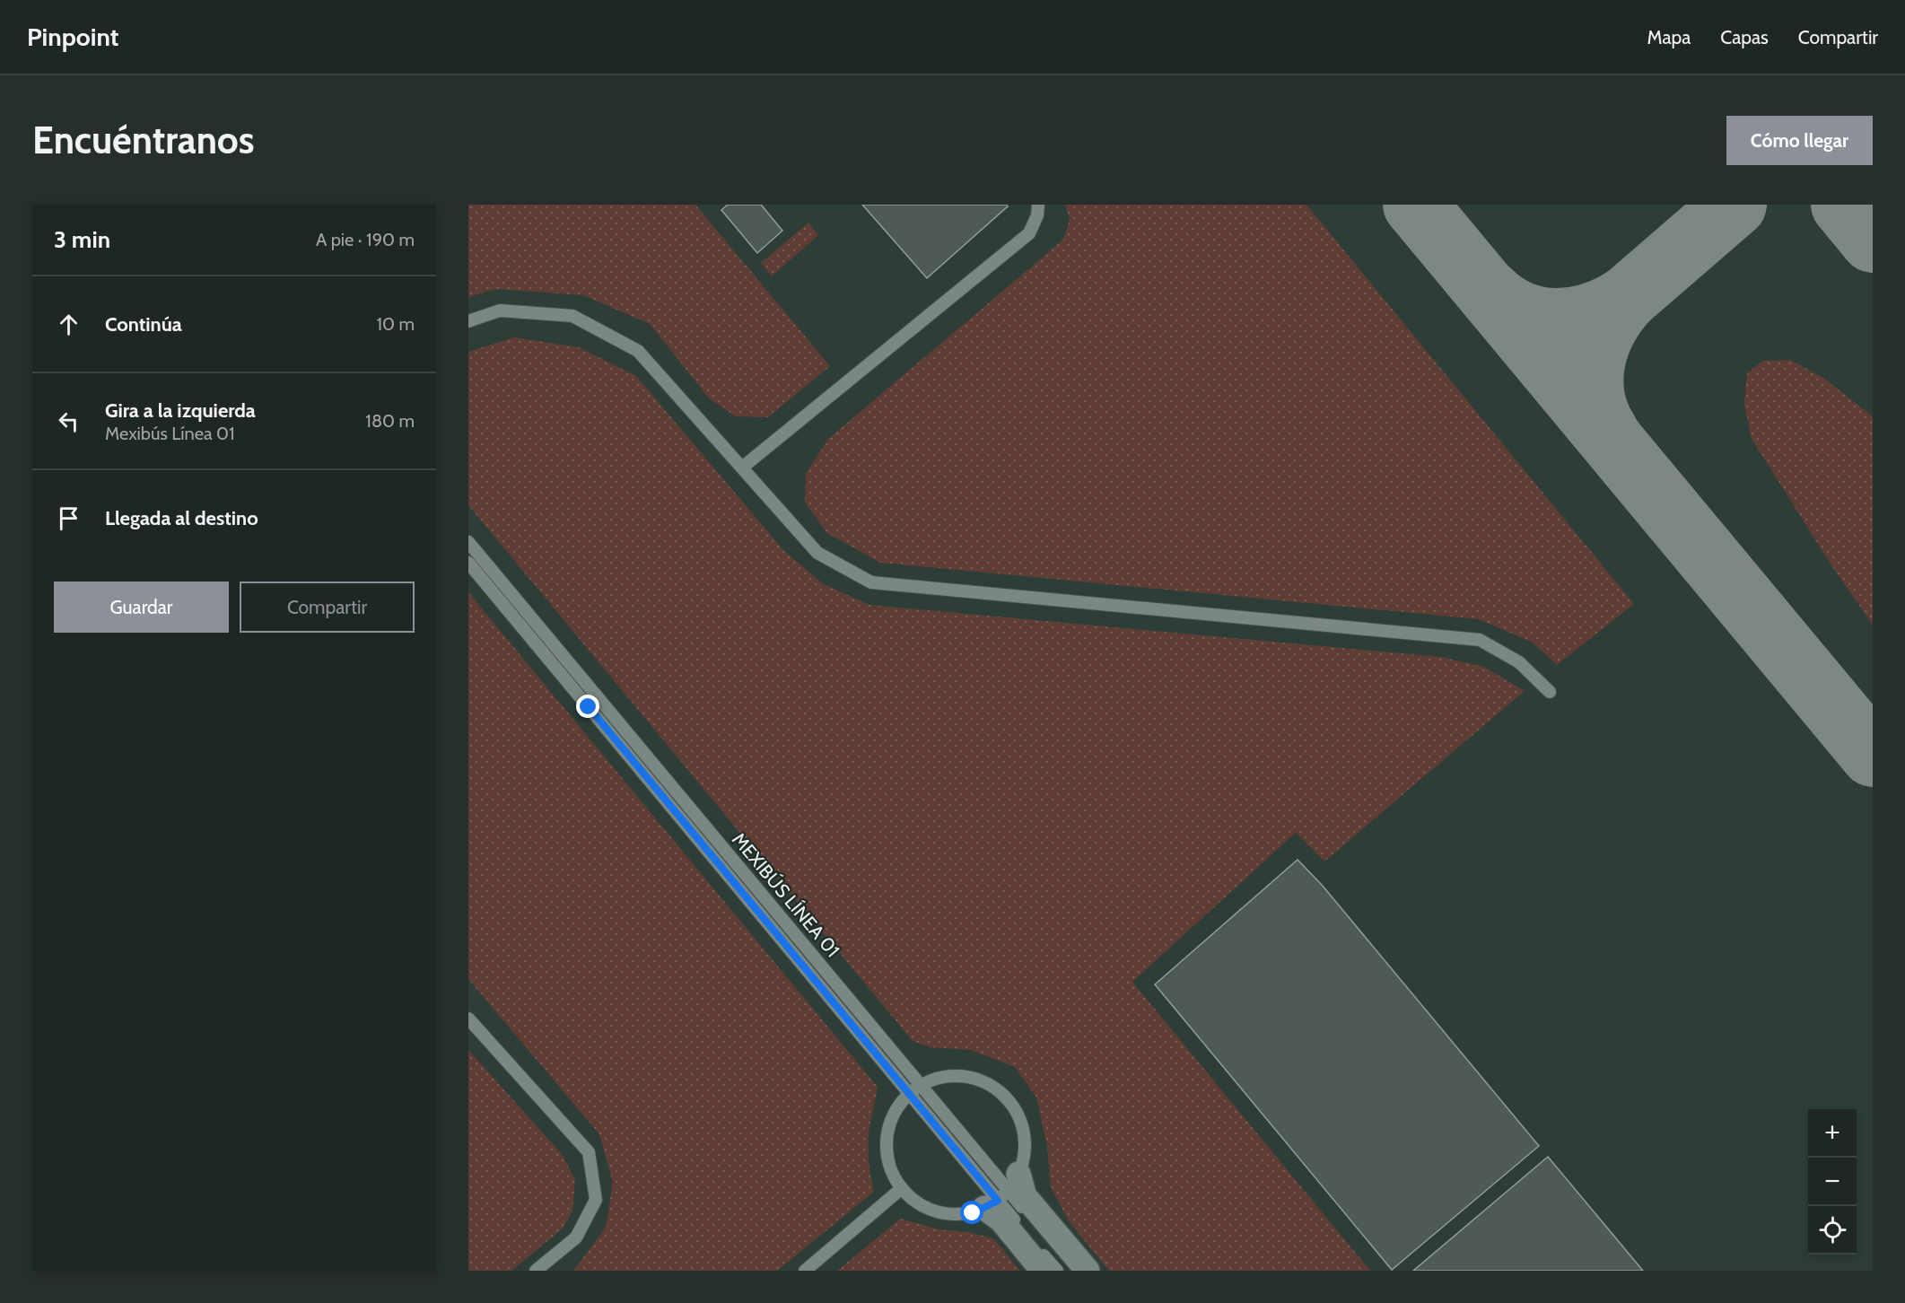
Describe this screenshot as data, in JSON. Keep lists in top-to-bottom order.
{
  "streets": {
    "lane": ["MEXIBÚS LÍNEA 01"]
  },
  "page": {
    "header": "Pinpoint",
    "nav": ["Mapa", "Capas", "Compartir"],
    "buttons": [
      "Cómo llegar",
      ["Guardar", "Compartir"]
    ],
    "title": "Encuéntranos",
    "heading": ["3 min", "A pie · 190 m"],
    "list": [
      ["Continúa", "10 m"],
      ["Gira a la izquierda", "Mexibús Línea 01", "180 m"],
      "Llegada al destino"
    ],
    "map_buttons": ["+", "−"]
  }
}
